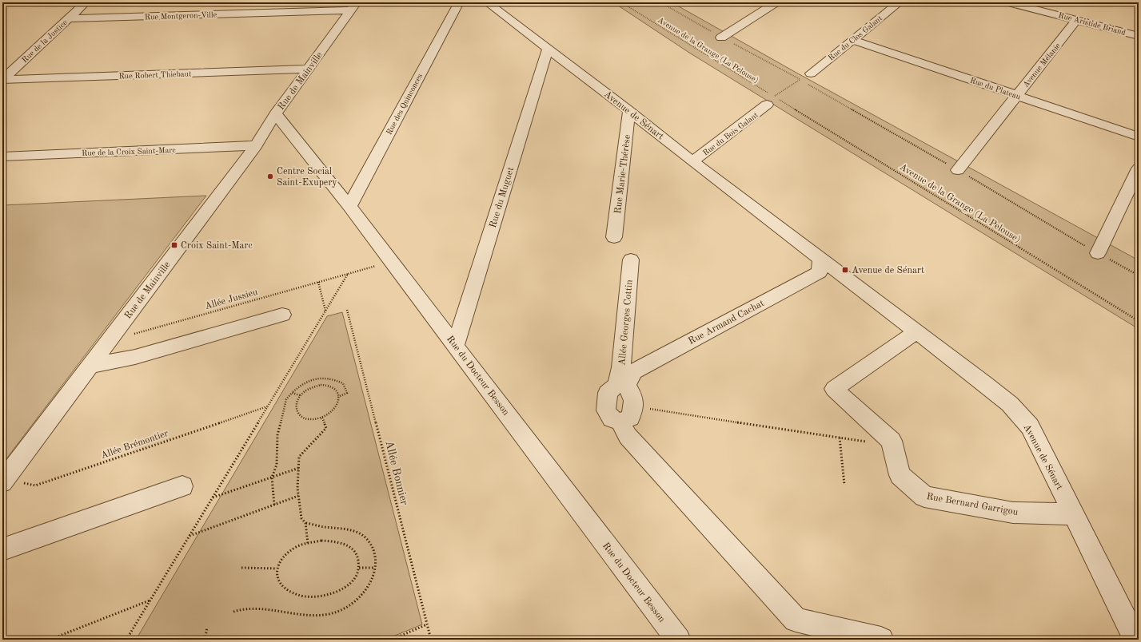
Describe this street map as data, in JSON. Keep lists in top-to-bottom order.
{
  "streets": {
    "street": [
      "Rue Montgeron-Ville",
      "Rue Aristide Briand",
      "Rue du Clos Galant",
      "Rue de la Justice",
      "Avenue Mélanie",
      "Rue Robert Thiebaut",
      "Rue de Mainville",
      "Rue du Plateau",
      "Rue des Quinconces",
      "Avenue de Sénart",
      "Rue du Bois Galant",
      "Rue de la Croix Saint-Marc",
      "Rue Marie-Thérèse",
      "Rue du Muguet",
      "Rue Armand Cachat",
      "Allée Georges Cottin",
      "Rue du Docteur Besson",
      "Rue Bernard Garrigou"
    ],
    "path": [
      "Avenue de la Grange (La Pelouse)",
      "Allée Jussieu",
      "Allée Brémontier",
      "Allée Bonnier"
    ]
  },
  "crossings": [
    ["Rue Montgeron-Ville", "Rue de la Justice"],
    ["Rue Montgeron-Ville", "Rue de Mainville"],
    ["Rue Aristide Briand", "Avenue Mélanie"],
    ["Rue du Clos Galant", "Rue du Plateau"],
    ["Rue de la Justice", "Rue Robert Thiebaut"],
    ["Avenue de la Grange (La Pelouse)", "Rue du Bois Galant"],
    ["Avenue Mélanie", "Rue du Plateau"],
    ["Rue Robert Thiebaut", "Rue de Mainville"],
    ["Rue de Mainville", "Rue de la Croix Saint-Marc"],
    ["Rue de Mainville", "Allée Jussieu"],
    ["Rue de Mainville", "Rue du Docteur Besson"],
    ["Rue de Mainville", "Allée Brémontier"],
    ["Rue des Quinconces", "Rue du Docteur Besson"],
    ["Avenue de Sénart", "Rue du Bois Galant"],
    ["Avenue de Sénart", "Rue Marie-Thérèse"],
    ["Avenue de Sénart", "Rue du Muguet"],
    ["Avenue de Sénart", "Rue Armand Cachat"],
    ["Avenue de Sénart", "Rue Bernard Garrigou"],
    ["Rue du Muguet", "Rue du Docteur Besson"],
    ["Allée Jussieu", "Rue du Docteur Besson"],
    ["Rue Armand Cachat", "Allée Georges Cottin"]
  ],
  "places": {
    "other": ["Centre Social Saint-Exupery"],
    "transit": ["Croix Saint-Marc", "Avenue de Sénart"]
  }
}
